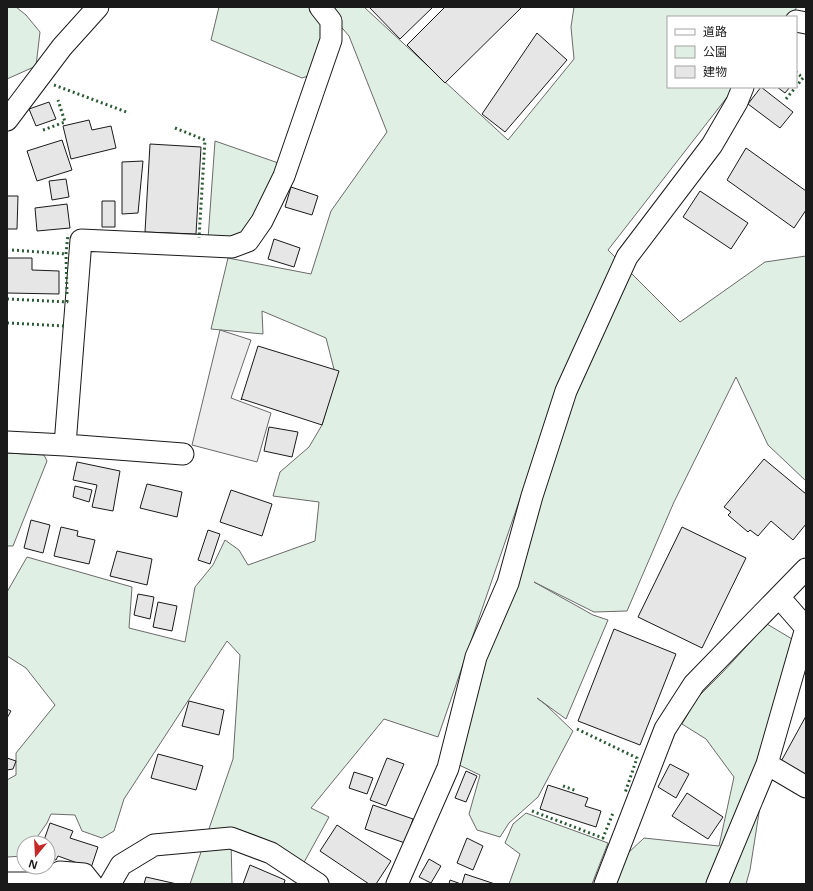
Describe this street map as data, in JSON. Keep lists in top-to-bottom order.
{
  "legend": ["道路", "公園", "建物"],
  "north": "bottom"
}
